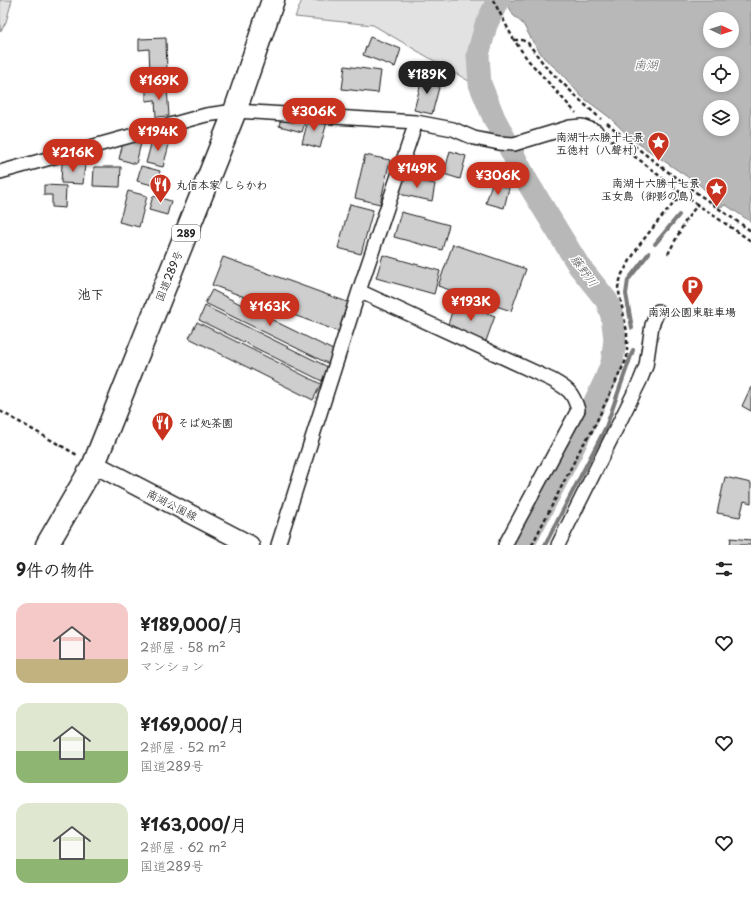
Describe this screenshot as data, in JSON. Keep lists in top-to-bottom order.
{
  "streets": {
    "highway": ["289", "国道289号"],
    "main road": ["南湖公園線"]
  },
  "crossings": [
    ["国道289号", "南湖公園線"]
  ],
  "districts": ["池下"],
  "water": ["南湖", "藤野川"],
  "places": {
    "place": ["南湖十六勝十七景 五徳村（八聲村）", "南湖十六勝十七景 玉女島（御影の島）"],
    "restaurant": ["丸信本家 しらかわ", "そば処茶園"],
    "parking": ["南湖公園東駐車場"]
  },
  "north": "right",
  "page": {
    "price": [
      "¥189K",
      "¥169K",
      "¥306K",
      "¥194K",
      "¥216K",
      "¥149K",
      "¥306K",
      "¥193K",
      "¥163K"
    ],
    "heading": "9件の物件",
    "list": [
      {
        "name": "¥189,000/月",
        "note": "2部屋 · 58 m² · マンション"
      },
      {
        "name": "¥169,000/月",
        "note": "2部屋 · 52 m² · 国道289号"
      },
      {
        "name": "¥163,000/月",
        "note": "2部屋 · 62 m² · 国道289号"
      }
    ]
  }
}
